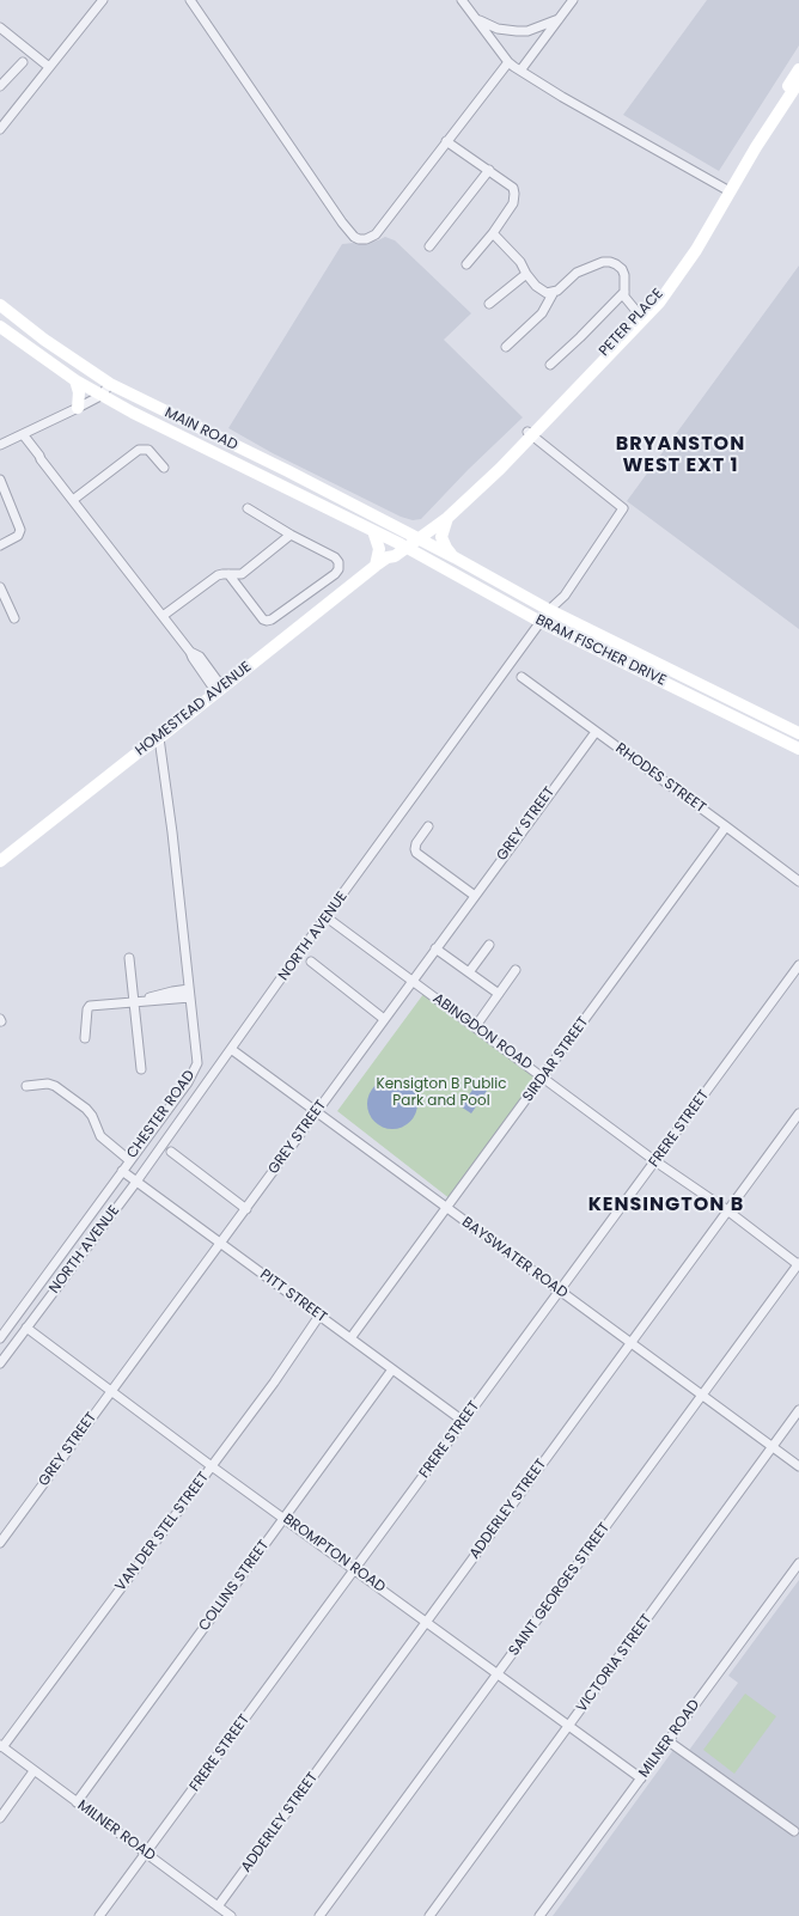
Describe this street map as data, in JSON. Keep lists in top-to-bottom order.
{
  "streets": {
    "main road": [
      "PETER PLACE",
      "MAIN ROAD",
      "BRAM FISCHER DRIVE",
      "HOMESTEAD AVENUE"
    ],
    "street": [
      "RHODES STREET",
      "GREY STREET",
      "NORTH AVENUE",
      "ABINGDON ROAD",
      "SIRDAR STREET",
      "CHESTER ROAD",
      "FRERE STREET",
      "BAYSWATER ROAD",
      "PITT STREET",
      "ADDERLEY STREET",
      "VAN DER STEL STREET",
      "BROMPTON ROAD",
      "COLLINS STREET",
      "SAINT GEORGES STREET",
      "VICTORIA STREET",
      "MILNER ROAD"
    ]
  },
  "crossings": [
    ["PETER PLACE", "MAIN ROAD"],
    ["PETER PLACE", "BRAM FISCHER DRIVE"],
    ["PETER PLACE", "HOMESTEAD AVENUE"],
    ["PETER PLACE", "NORTH AVENUE"],
    ["MAIN ROAD", "BRAM FISCHER DRIVE"],
    ["MAIN ROAD", "HOMESTEAD AVENUE"],
    ["BRAM FISCHER DRIVE", "HOMESTEAD AVENUE"],
    ["BRAM FISCHER DRIVE", "NORTH AVENUE"],
    ["HOMESTEAD AVENUE", "CHESTER ROAD"],
    ["RHODES STREET", "GREY STREET"],
    ["RHODES STREET", "SIRDAR STREET"],
    ["GREY STREET", "ABINGDON ROAD"],
    ["GREY STREET", "BAYSWATER ROAD"],
    ["GREY STREET", "PITT STREET"],
    ["GREY STREET", "BROMPTON ROAD"],
    ["NORTH AVENUE", "ABINGDON ROAD"],
    ["NORTH AVENUE", "BAYSWATER ROAD"],
    ["NORTH AVENUE", "PITT STREET"],
    ["NORTH AVENUE", "BROMPTON ROAD"],
    ["ABINGDON ROAD", "SIRDAR STREET"],
    ["ABINGDON ROAD", "FRERE STREET"],
    ["ABINGDON ROAD", "ADDERLEY STREET"],
    ["ABINGDON ROAD", "SAINT GEORGES STREET"],
    ["SIRDAR STREET", "BAYSWATER ROAD"],
    ["SIRDAR STREET", "PITT STREET"],
    ["CHESTER ROAD", "PITT STREET"],
    ["FRERE STREET", "BAYSWATER ROAD"],
    ["FRERE STREET", "PITT STREET"],
    ["FRERE STREET", "BROMPTON ROAD"],
    ["FRERE STREET", "MILNER ROAD"],
    ["BAYSWATER ROAD", "ADDERLEY STREET"],
    ["BAYSWATER ROAD", "SAINT GEORGES STREET"],
    ["BAYSWATER ROAD", "VICTORIA STREET"],
    ["PITT STREET", "VAN DER STEL STREET"],
    ["PITT STREET", "COLLINS STREET"],
    ["ADDERLEY STREET", "BROMPTON ROAD"],
    ["ADDERLEY STREET", "MILNER ROAD"],
    ["VAN DER STEL STREET", "BROMPTON ROAD"],
    ["VAN DER STEL STREET", "MILNER ROAD"],
    ["BROMPTON ROAD", "COLLINS STREET"],
    ["BROMPTON ROAD", "SAINT GEORGES STREET"],
    ["BROMPTON ROAD", "VICTORIA STREET"],
    ["BROMPTON ROAD", "MILNER ROAD"],
    ["COLLINS STREET", "MILNER ROAD"]
  ],
  "districts": ["BRYANSTON WEST EXT 1", "KENSINGTON B"],
  "parks": ["Kensigton B Public Park and Pool"]
}
